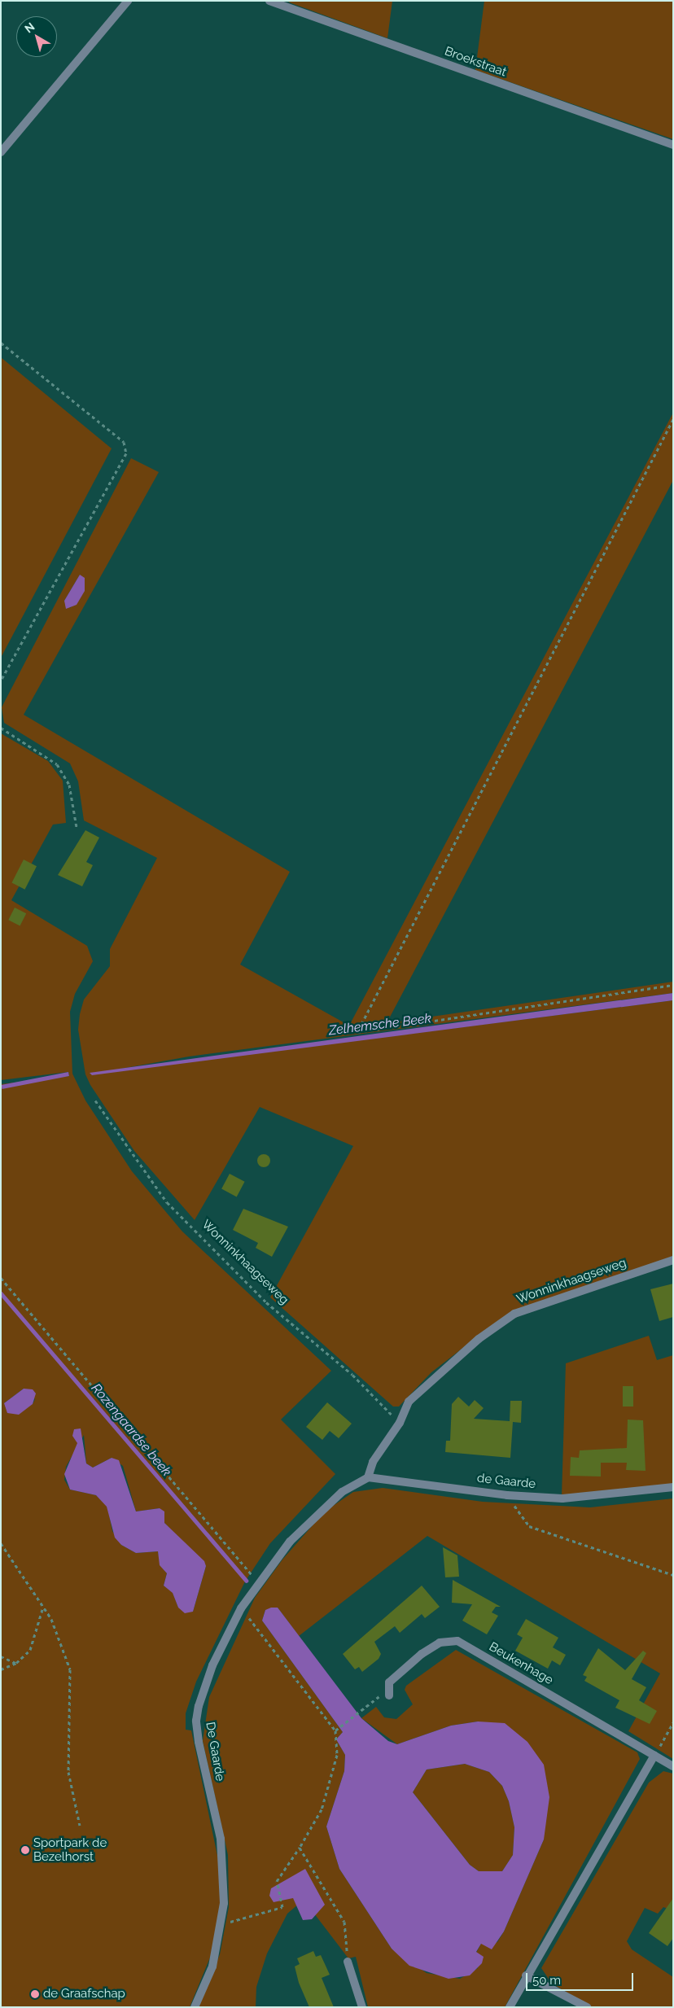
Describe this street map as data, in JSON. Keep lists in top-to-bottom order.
{
  "streets": {
    "street": [
      "Broekstraat",
      "Wonninkhaagseweg",
      "de Gaarde",
      "Beukenhage",
      "De Gaarde"
    ]
  },
  "crossings": [
    ["Wonninkhaagseweg", "de Gaarde"],
    ["Wonninkhaagseweg", "De Gaarde"],
    ["de Gaarde", "De Gaarde"]
  ],
  "water": ["Zelhemsche Beek", "Rozengaardse beek"],
  "places": ["Sportpark de Bezelhorst", "de Graafschap"],
  "scale_bar": "50 m",
  "north": "top left"
}
